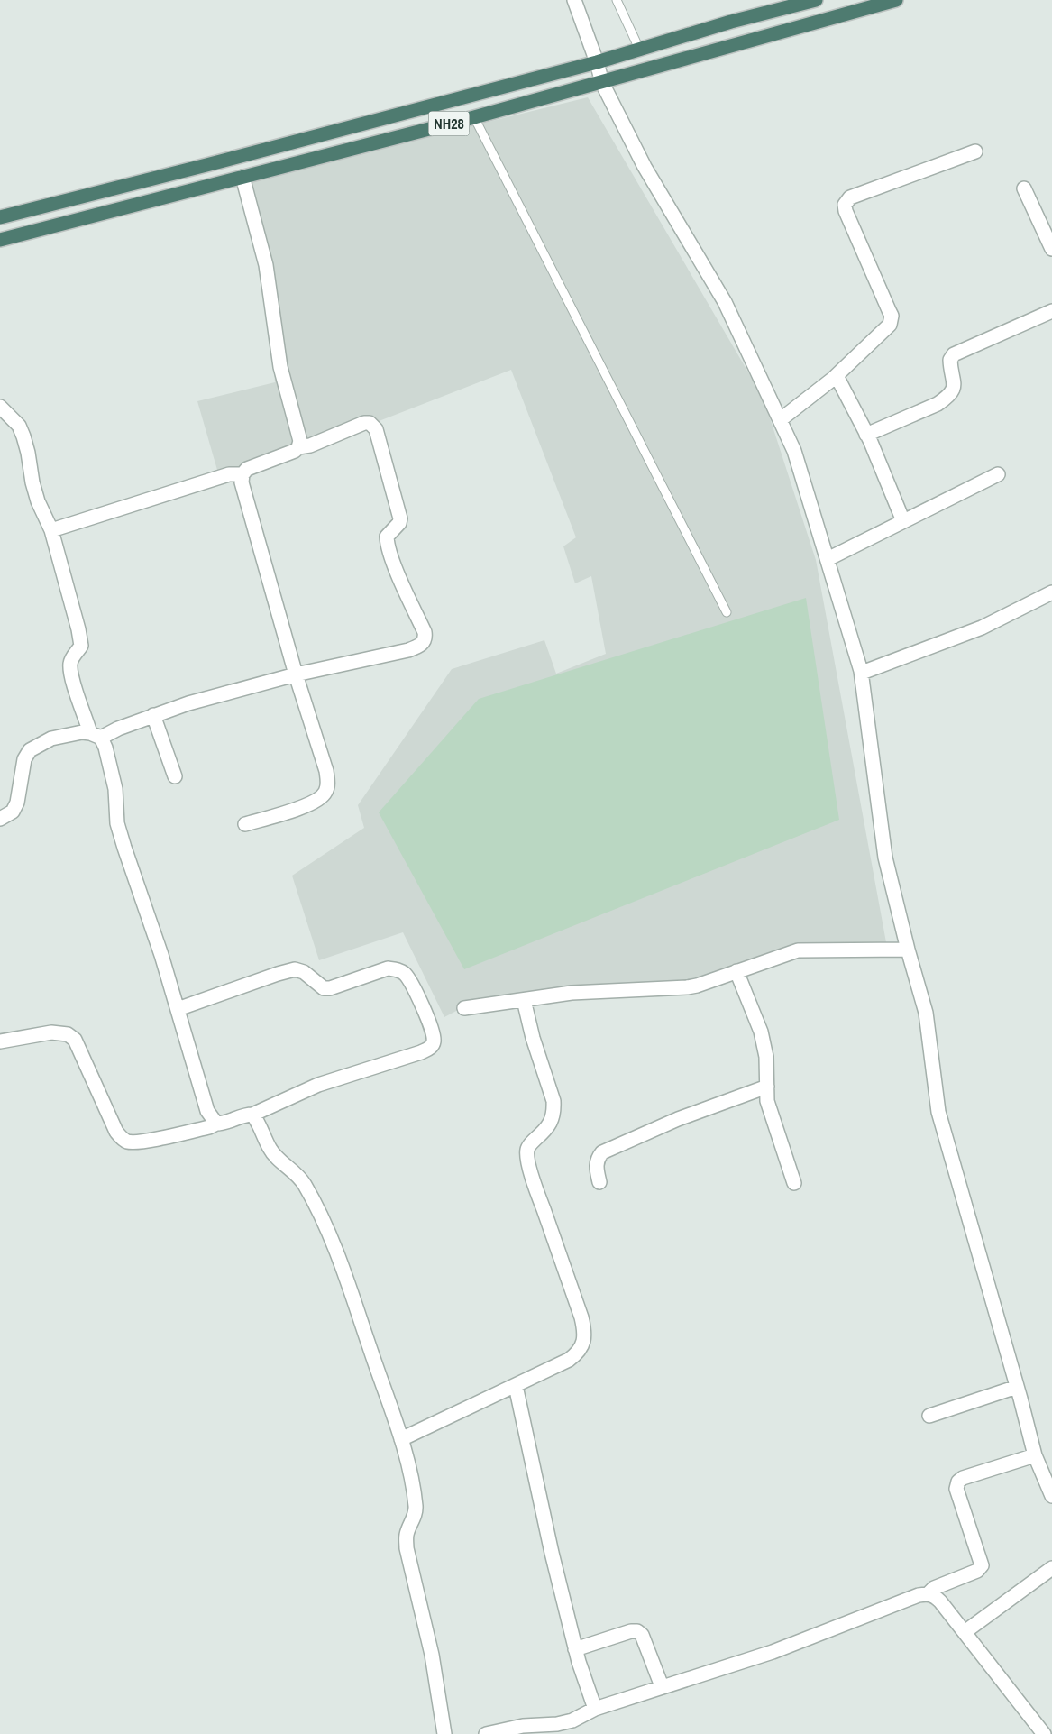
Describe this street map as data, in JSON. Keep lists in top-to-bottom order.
{
  "streets": {
    "highway": ["NH28"]
  }
}
